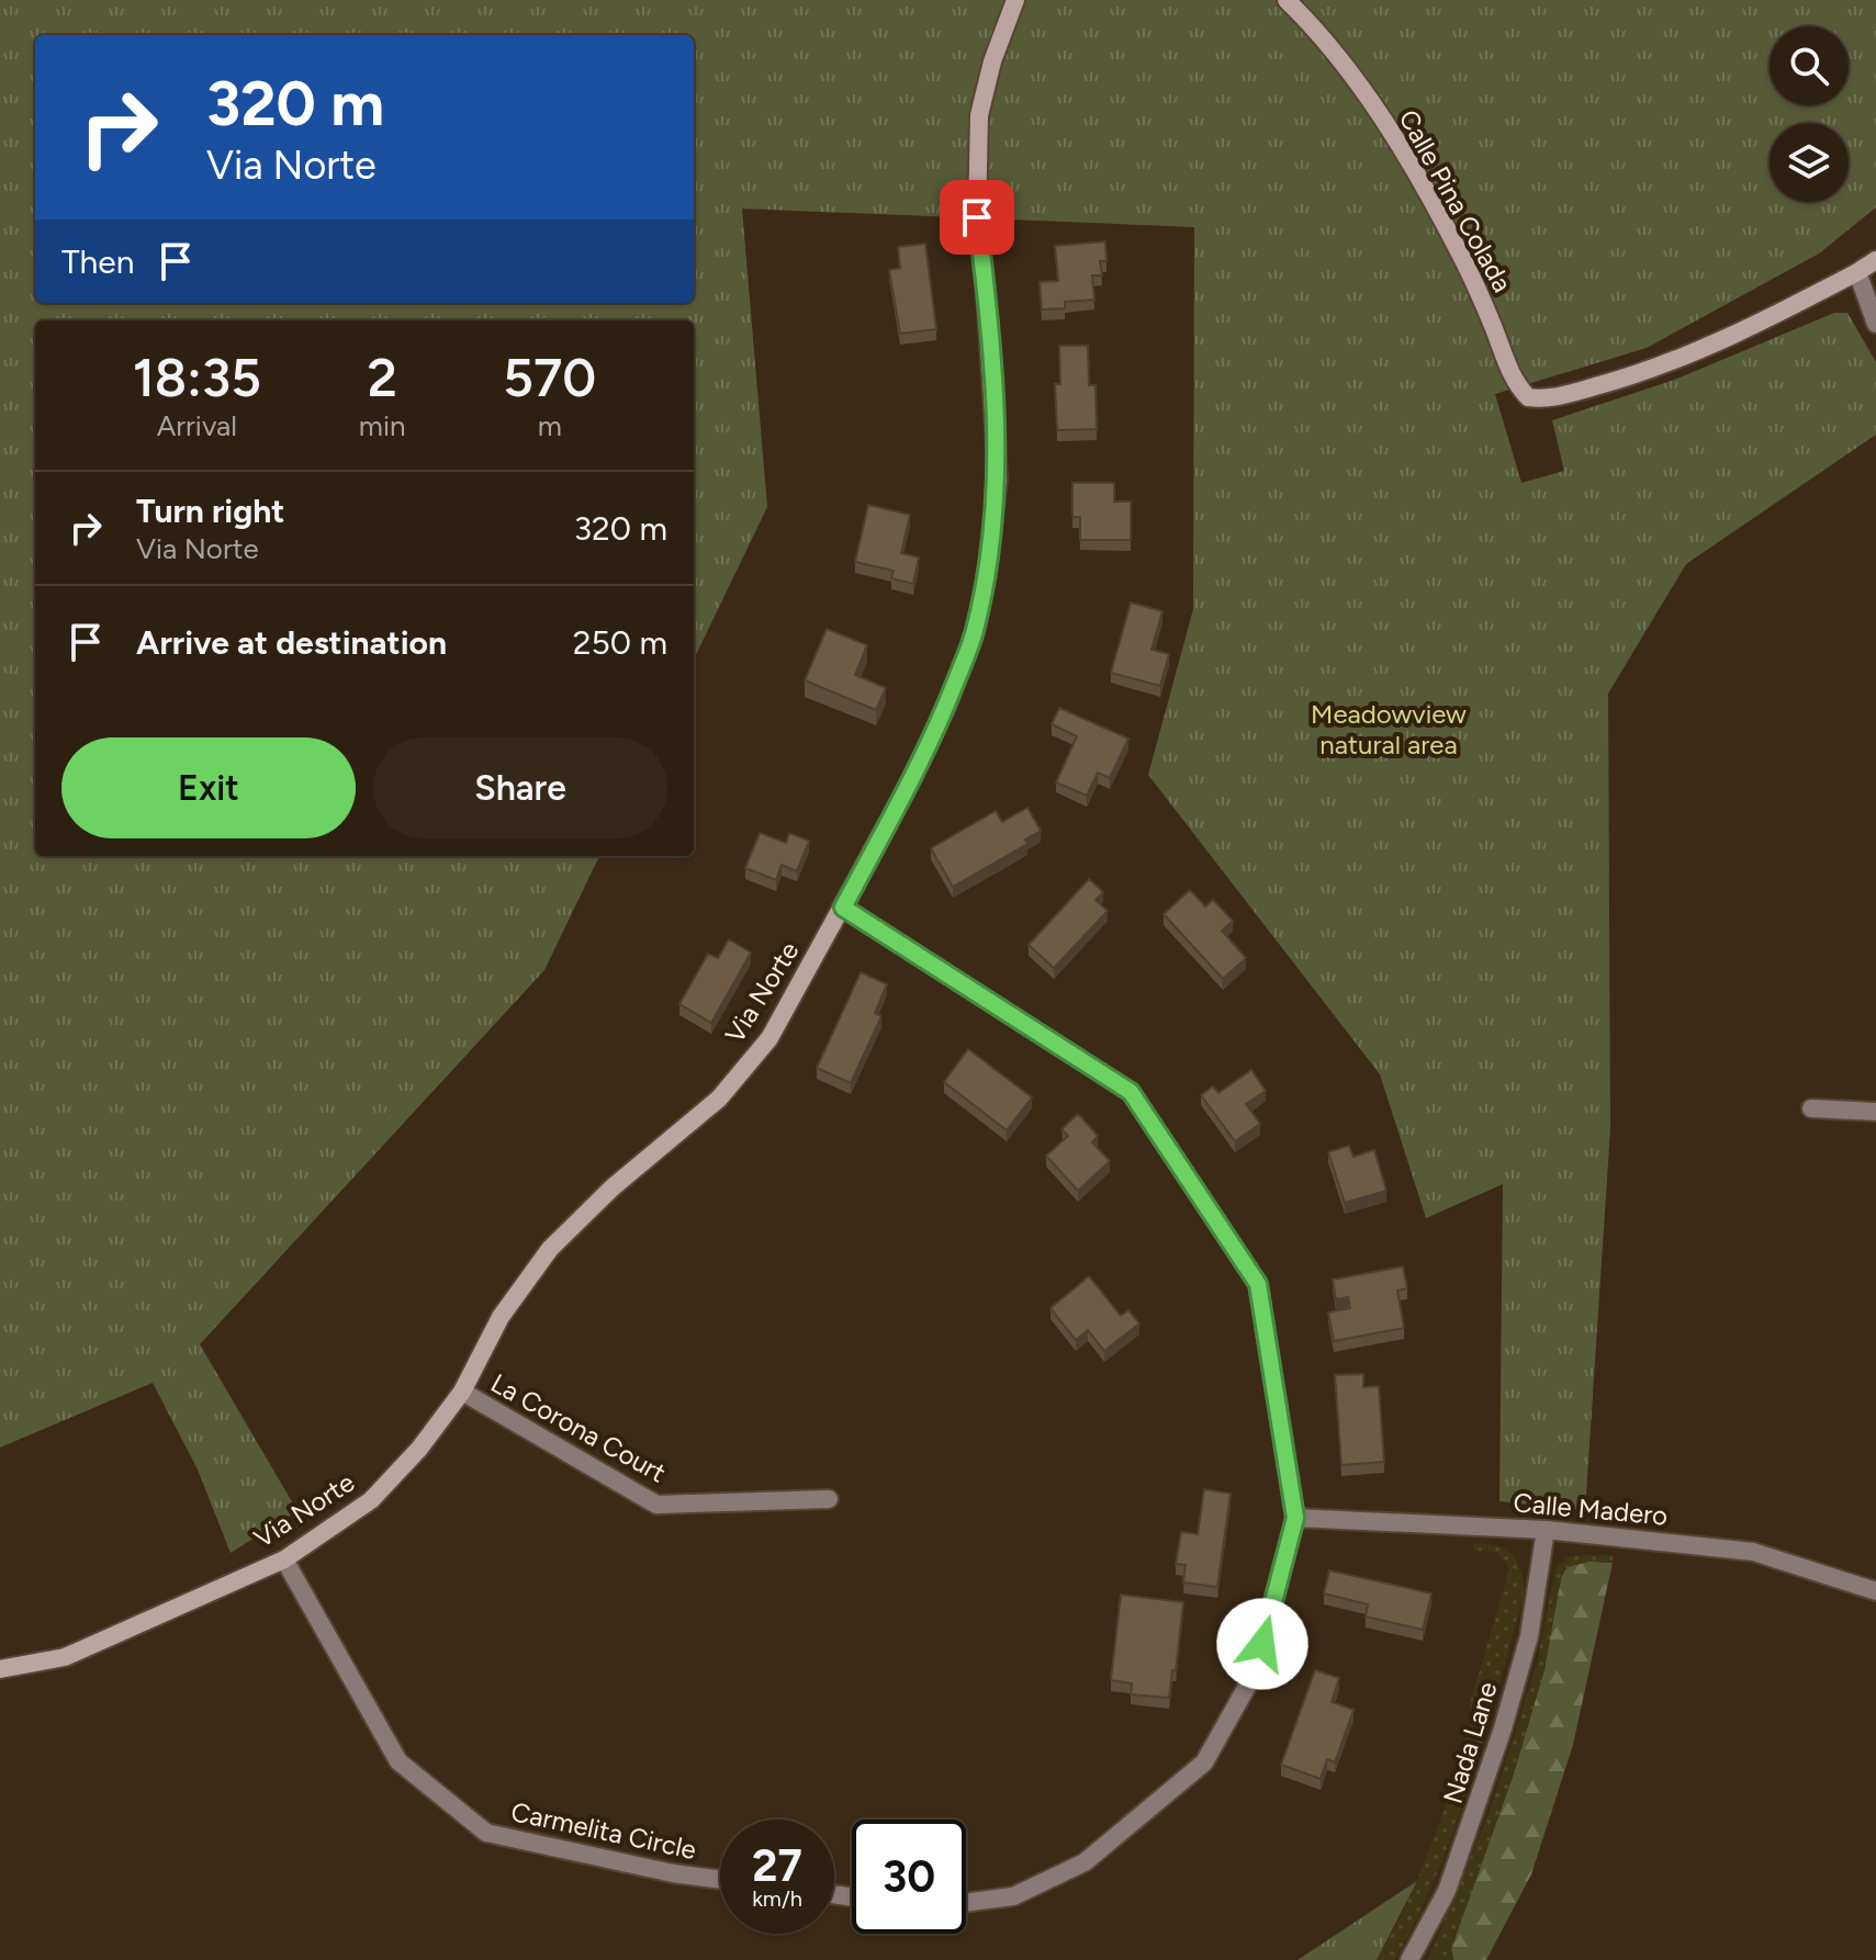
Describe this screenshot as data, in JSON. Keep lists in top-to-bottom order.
{
  "streets": {
    "street": [
      "Calle Pina Colada",
      "Via Norte",
      "La Corona Court",
      "Calle Madero",
      "Nada Lane",
      "Carmelita Circle"
    ]
  },
  "crossings": [
    ["Via Norte", "La Corona Court"],
    ["Via Norte", "Carmelita Circle"],
    ["Calle Madero", "Nada Lane"]
  ],
  "parks": ["Meadowview natural area"],
  "page": {
    "turn": ["320 m", "Via Norte"],
    "then": "Then",
    "eta": [
      "18:35",
      "Arrival",
      "2",
      "min",
      "570",
      "m"
    ],
    "list": [
      {
        "name": "Turn right",
        "note": "Via Norte",
        "value": "320 m"
      },
      {
        "name": "Arrive at destination",
        "value": "250 m"
      }
    ],
    "buttons": ["Exit", "Share"],
    "speed": "27 km/h",
    "limit": "30"
  }
}
